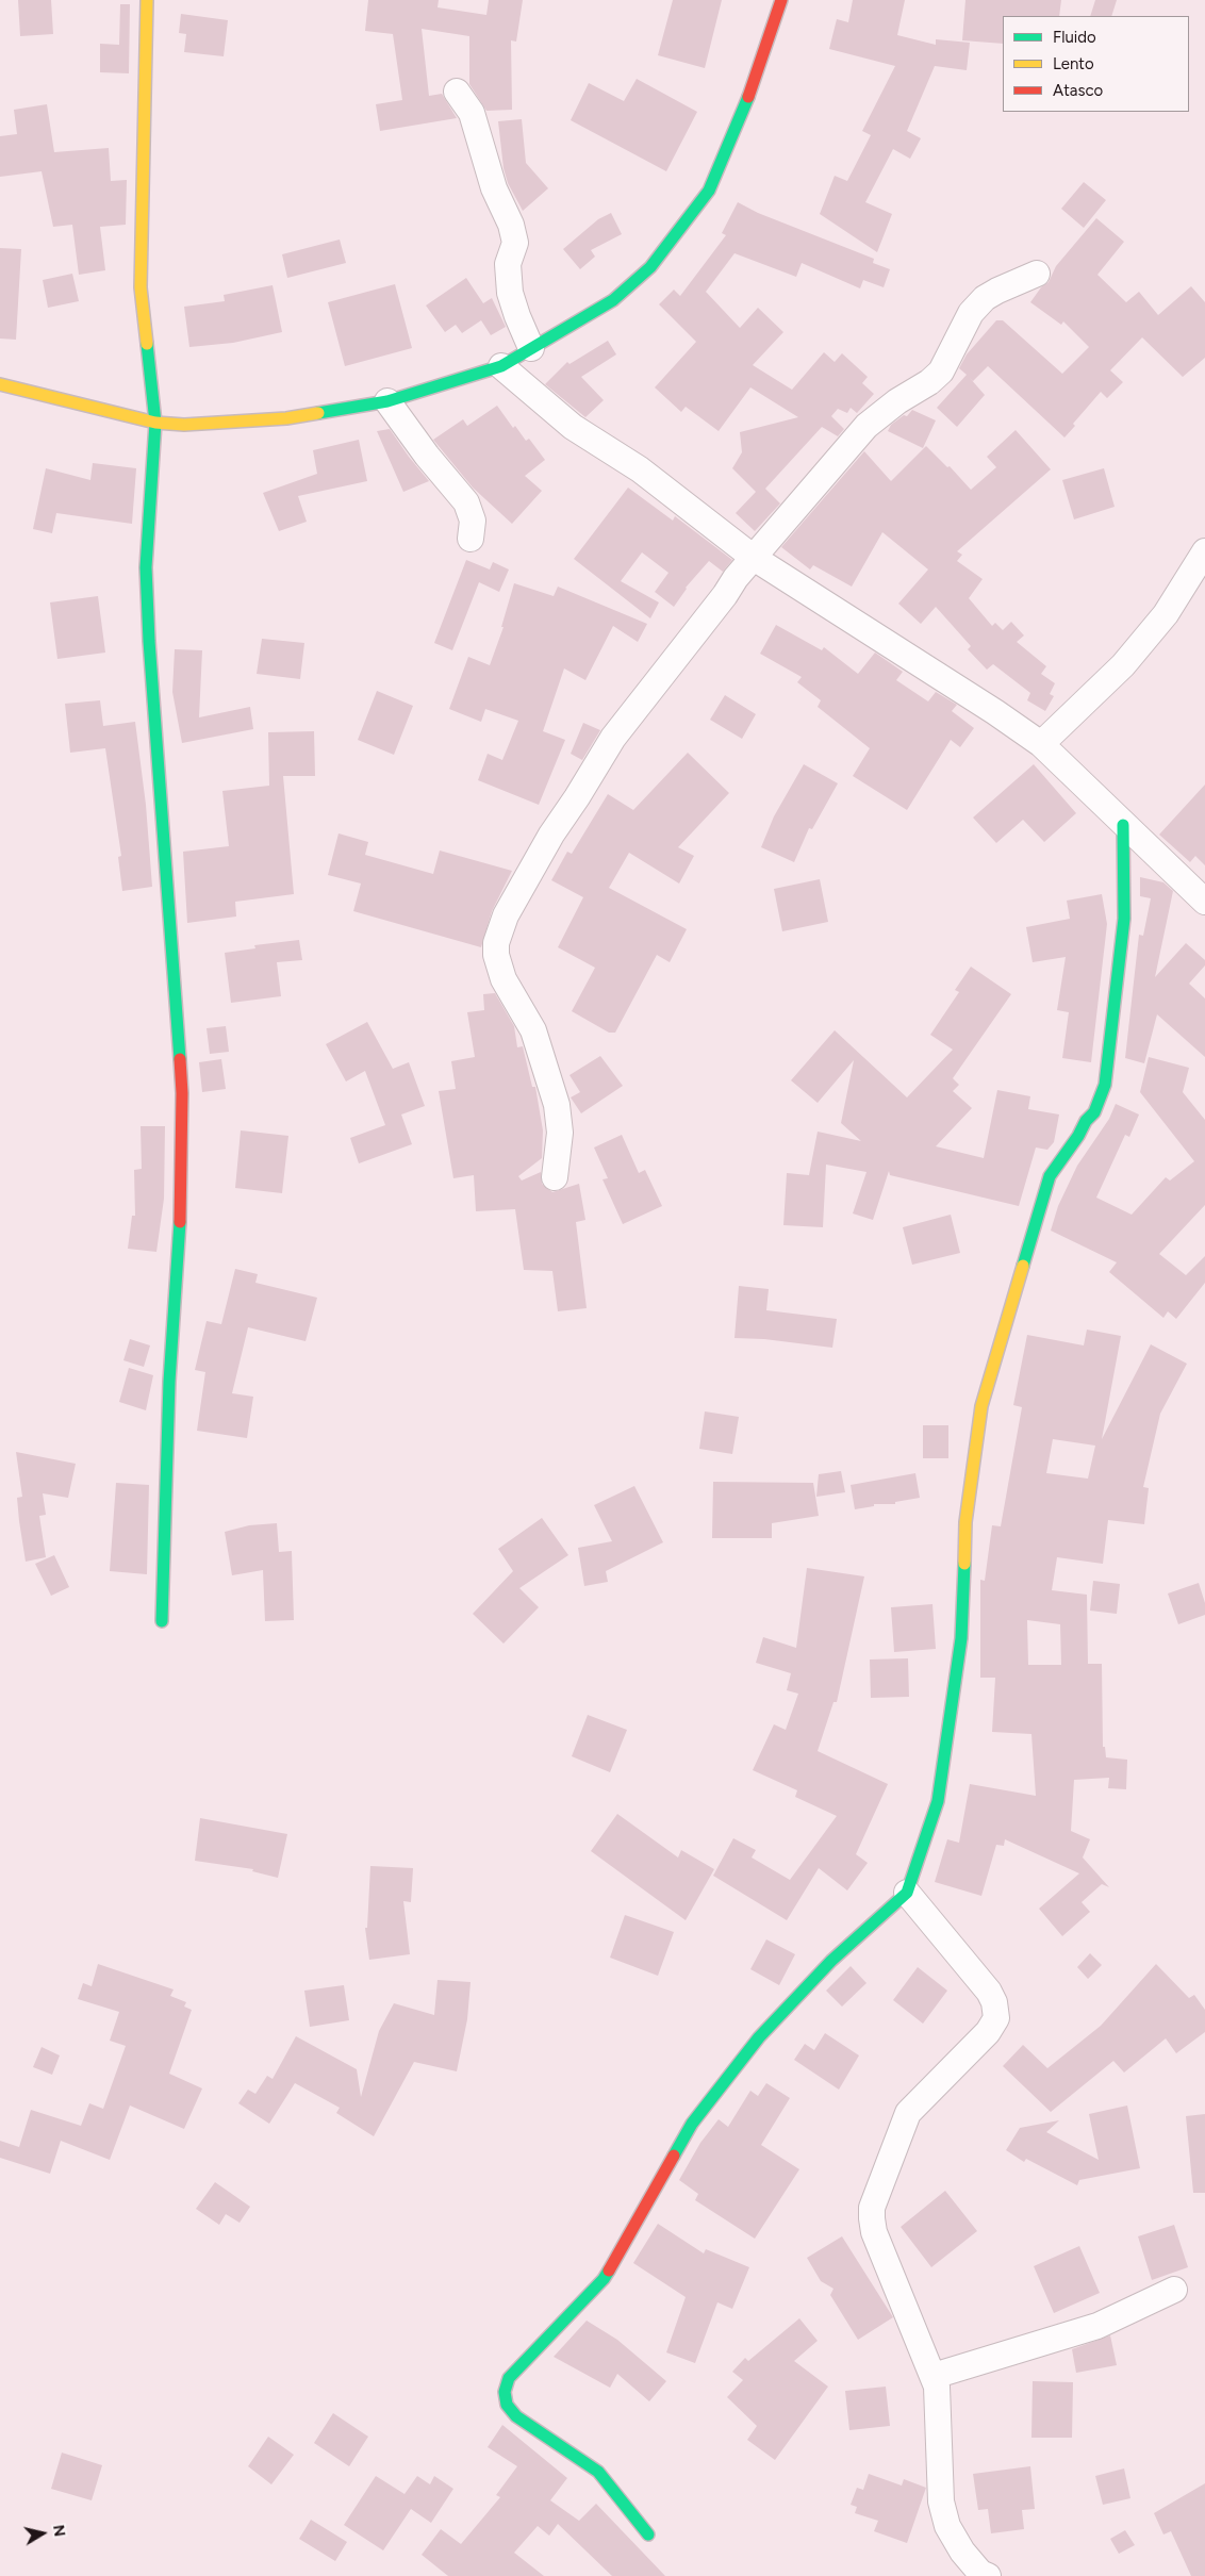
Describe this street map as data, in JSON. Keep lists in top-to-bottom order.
{
  "legend": ["Fluido", "Lento", "Atasco"],
  "north": "right"
}
